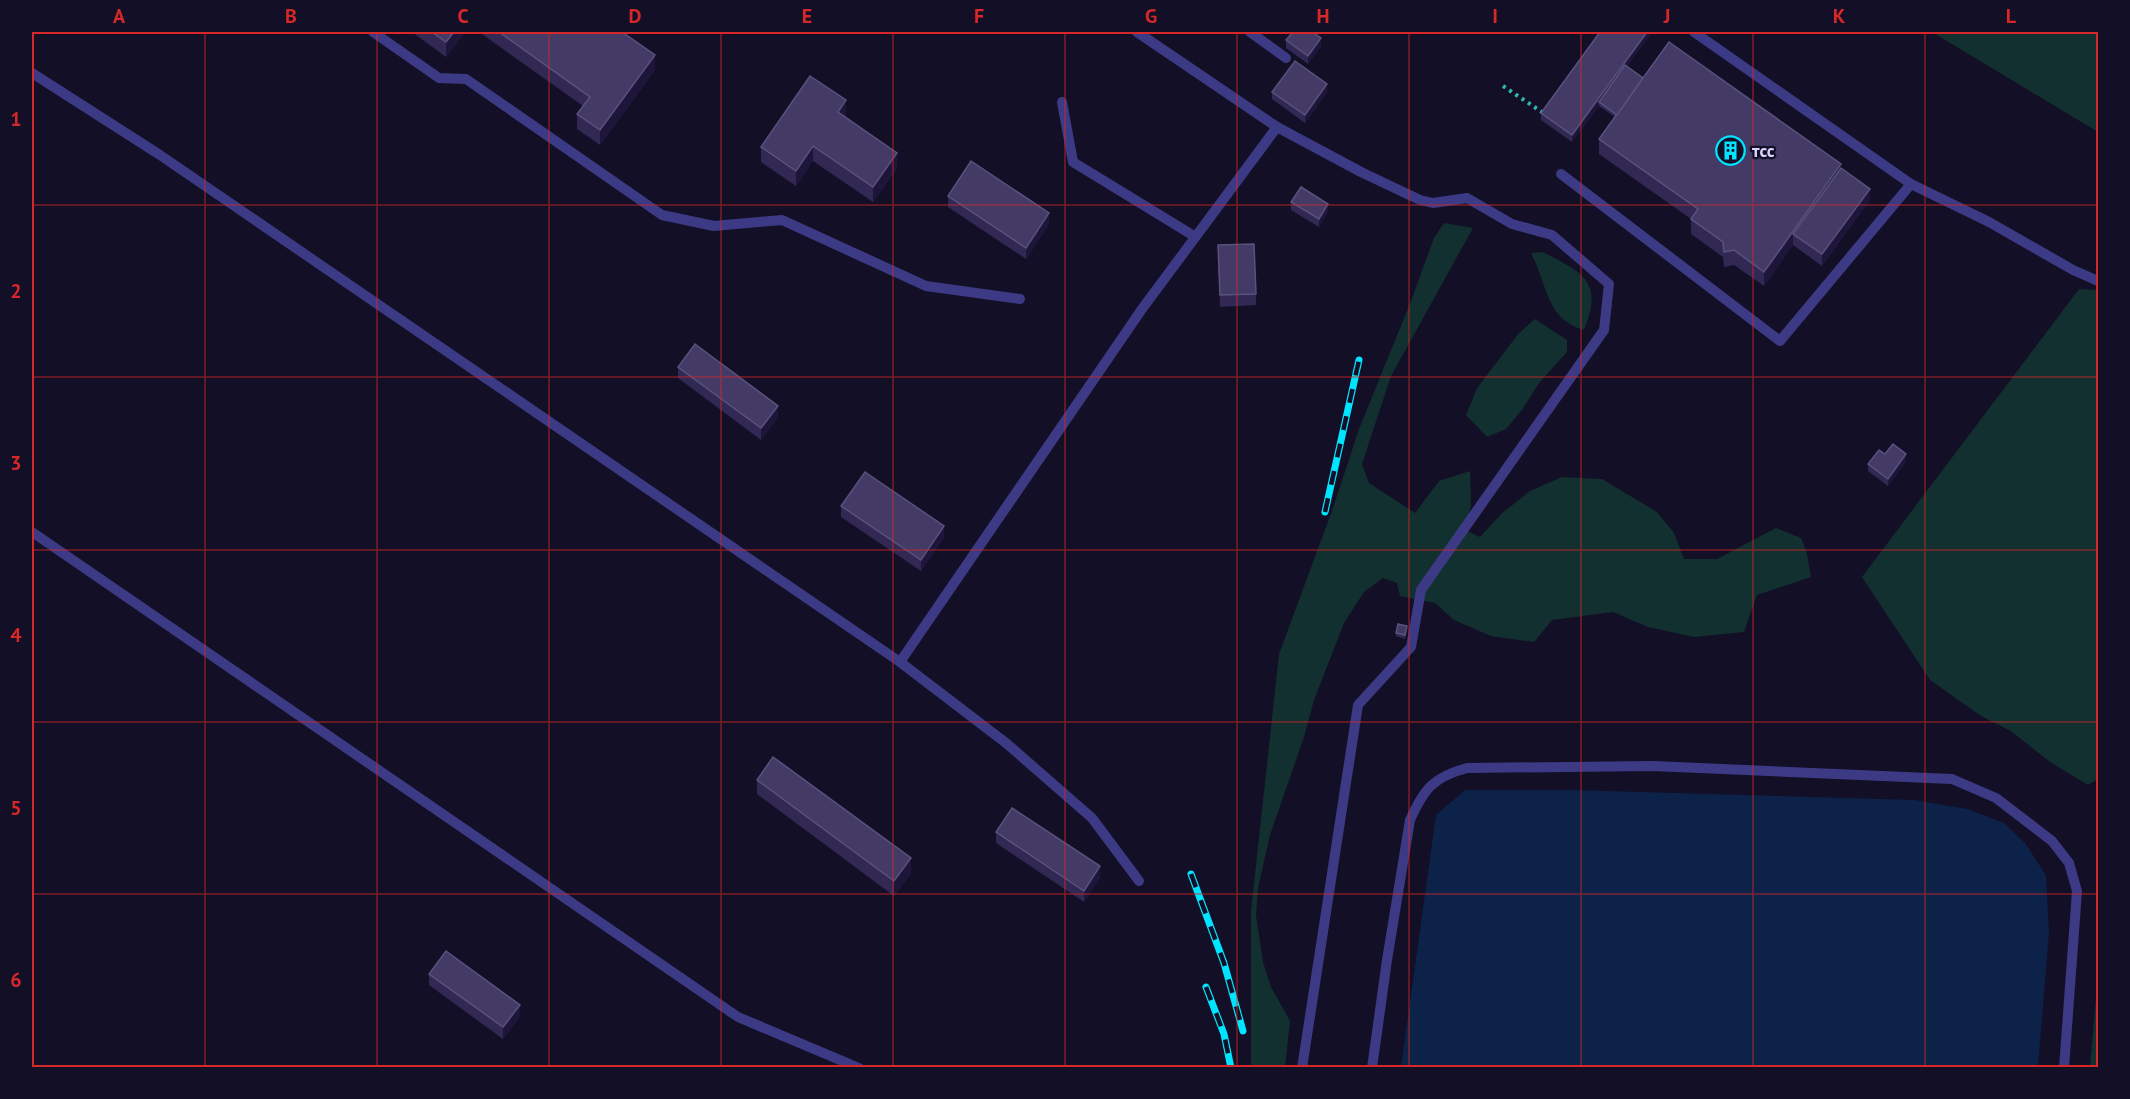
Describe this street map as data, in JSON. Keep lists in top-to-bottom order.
{
  "places": {
    "building": ["тсс"]
  },
  "grid": {
    "columns": [
      "A",
      "B",
      "C",
      "D",
      "E",
      "F",
      "G",
      "H",
      "I",
      "J",
      "K",
      "L"
    ],
    "rows": [
      "1",
      "2",
      "3",
      "4",
      "5",
      "6"
    ]
  }
}
